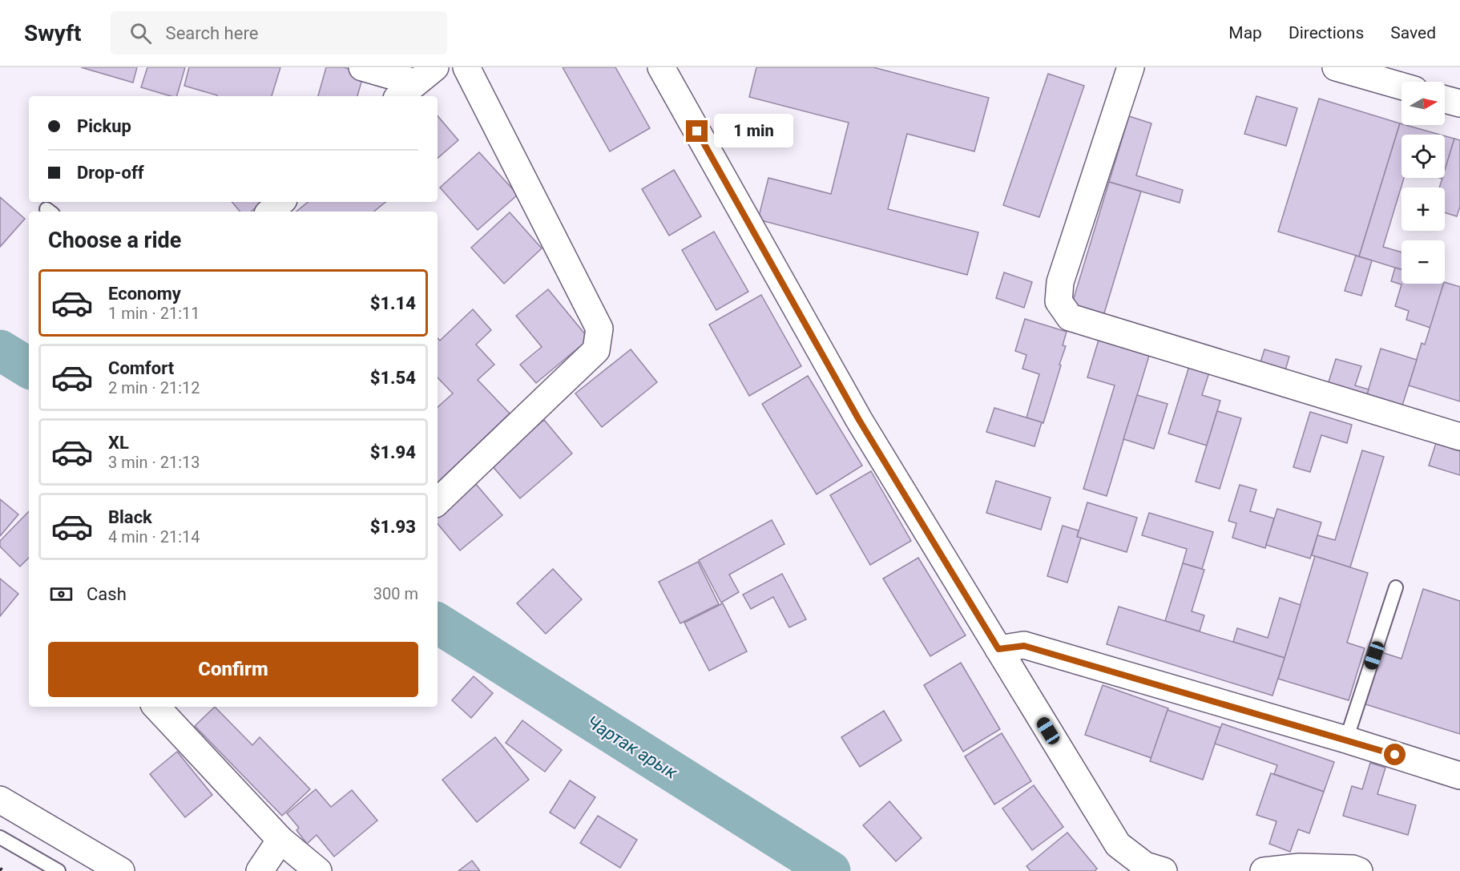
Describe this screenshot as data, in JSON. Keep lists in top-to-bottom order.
{
  "water": ["Чартак арык"],
  "north": "right",
  "page": {
    "header": "Swyft",
    "search": "Search here",
    "nav": ["Map", "Directions", "Saved"],
    "map_buttons": ["+", "−"],
    "banner": ["Pickup", "Drop-off"],
    "bubble": "1 min",
    "heading": "Choose a ride",
    "list": [
      {
        "name": "Economy",
        "note": "1 min · 21:11",
        "value": "$1.14"
      },
      {
        "name": "Comfort",
        "note": "2 min · 21:12",
        "value": "$1.54"
      },
      {
        "name": "XL",
        "note": "3 min · 21:13",
        "value": "$1.94"
      },
      {
        "name": "Black",
        "note": "4 min · 21:14",
        "value": "$1.93"
      }
    ],
    "pay": ["Cash", "300 m"],
    "buttons": "Confirm"
  }
}
